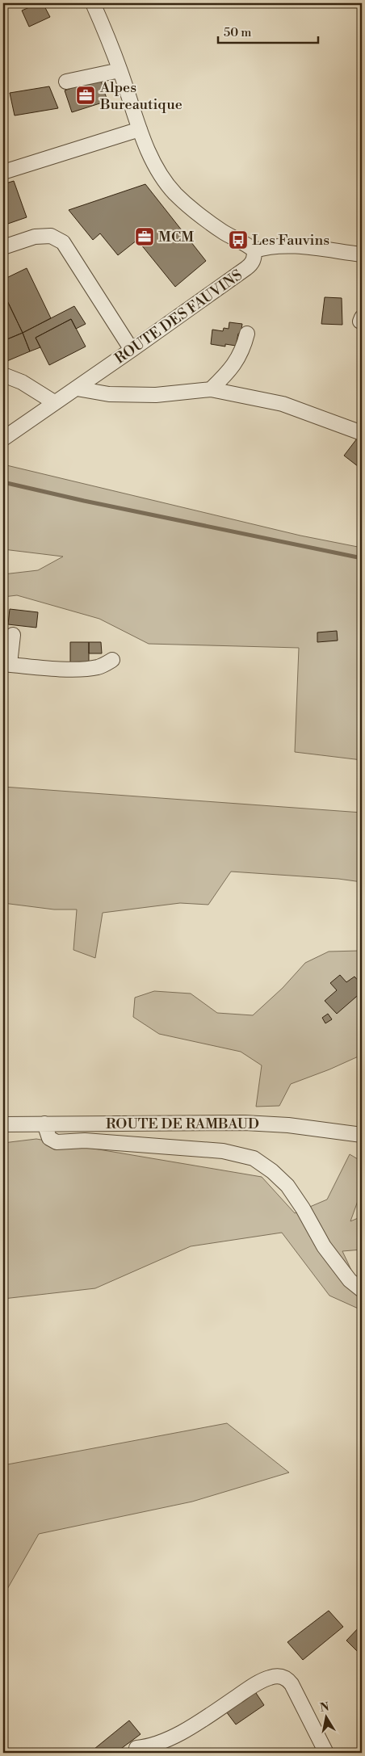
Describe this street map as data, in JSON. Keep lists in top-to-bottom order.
{
  "streets": {
    "street": ["ROUTE DES FAUVINS", "ROUTE DE RAMBAUD"]
  },
  "places": {
    "office": ["Alpes Bureautique", "MCM"],
    "bus stop": ["Les Fauvins"]
  },
  "scale_bar": "50 m",
  "north": "top"
}
